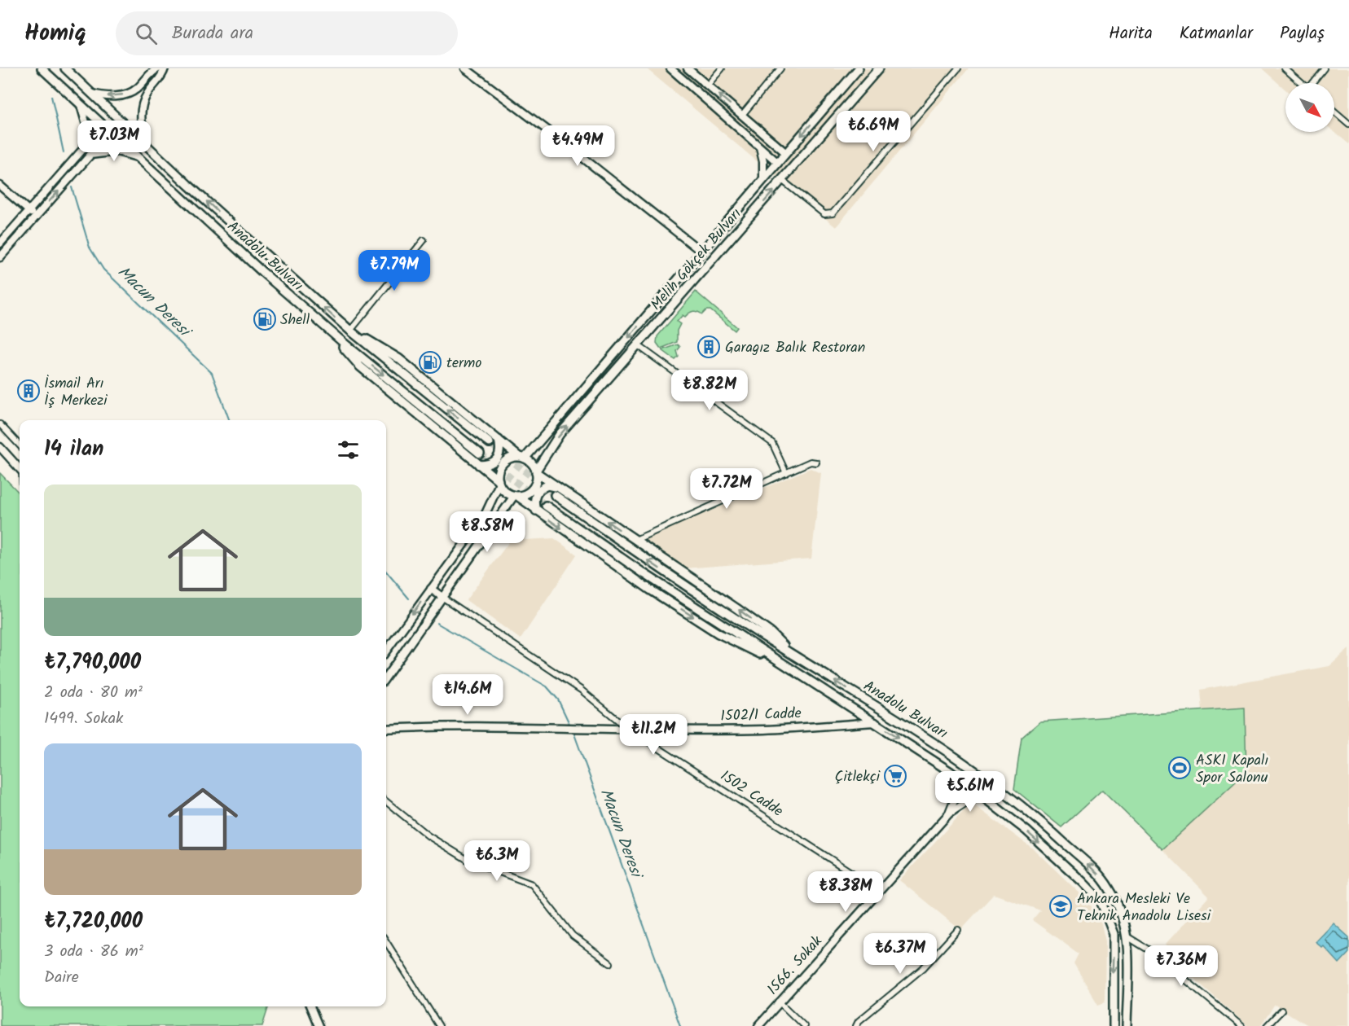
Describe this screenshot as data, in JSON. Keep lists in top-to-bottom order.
{
  "streets": {
    "main road": ["Anadolu Bulvarı", "Melih Gökçek Bulvarı"],
    "street": ["1502/1 Cadde", "1502 Cadde", "1566. Sokak"]
  },
  "crossings": [
    ["Anadolu Bulvarı", "1502/1 Cadde"],
    ["1502/1 Cadde", "1502 Cadde"],
    ["1502 Cadde", "1566. Sokak"]
  ],
  "water": ["Macun Deresi"],
  "places": {
    "fuel station": ["Shell", "termo"],
    "building": ["Garagız Balık Restoran", "İsmail Arı İş Merkezi"],
    "sports": ["ASKI Kapalı Spor Salonu"],
    "supermarket": ["Çitlekçi"],
    "school or university": ["Ankara Mesleki Ve Teknik Anadolu Lisesi"]
  },
  "north": "bottom right",
  "page": {
    "header": "Homiq",
    "search": "Burada ara",
    "nav": ["Harita", "Katmanlar", "Paylaş"],
    "price": [
      "₺6.69M",
      "₺7.03M",
      "₺4.49M",
      "₺7.79M",
      "₺8.82M",
      "₺7.72M",
      "₺8.58M",
      "₺14.6M",
      "₺11.2M",
      "₺5.61M",
      "₺6.3M",
      "₺8.38M",
      "₺6.37M",
      "₺7.36M"
    ],
    "heading": "14 ilan",
    "list": [
      {
        "name": "₺7,790,000",
        "note": "2 oda · 80 m² · 1499. Sokak"
      },
      {
        "name": "₺7,720,000",
        "note": "3 oda · 86 m² · Daire"
      }
    ]
  }
}
